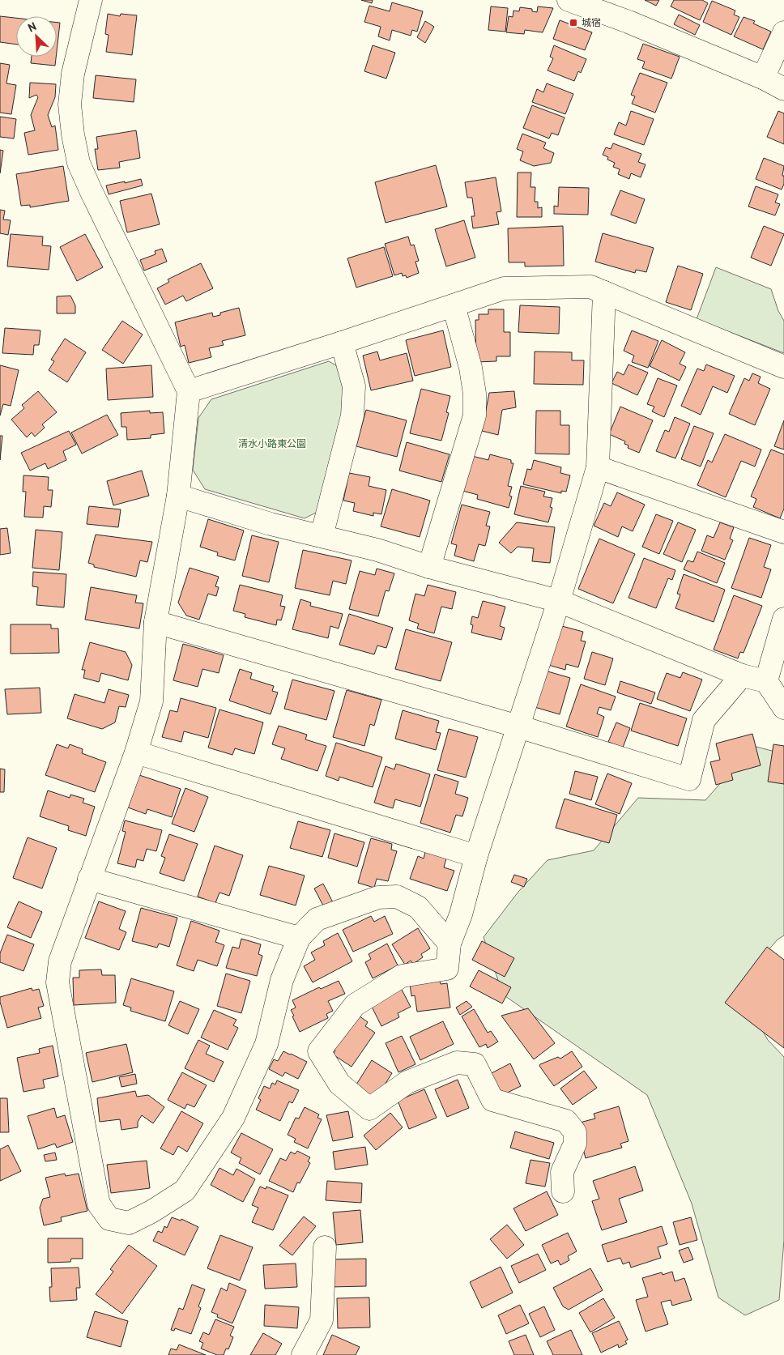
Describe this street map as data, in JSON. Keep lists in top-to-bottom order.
{
  "parks": ["清水小路東公園"],
  "places": {
    "transit": ["城宿"]
  },
  "north": "top left"
}
